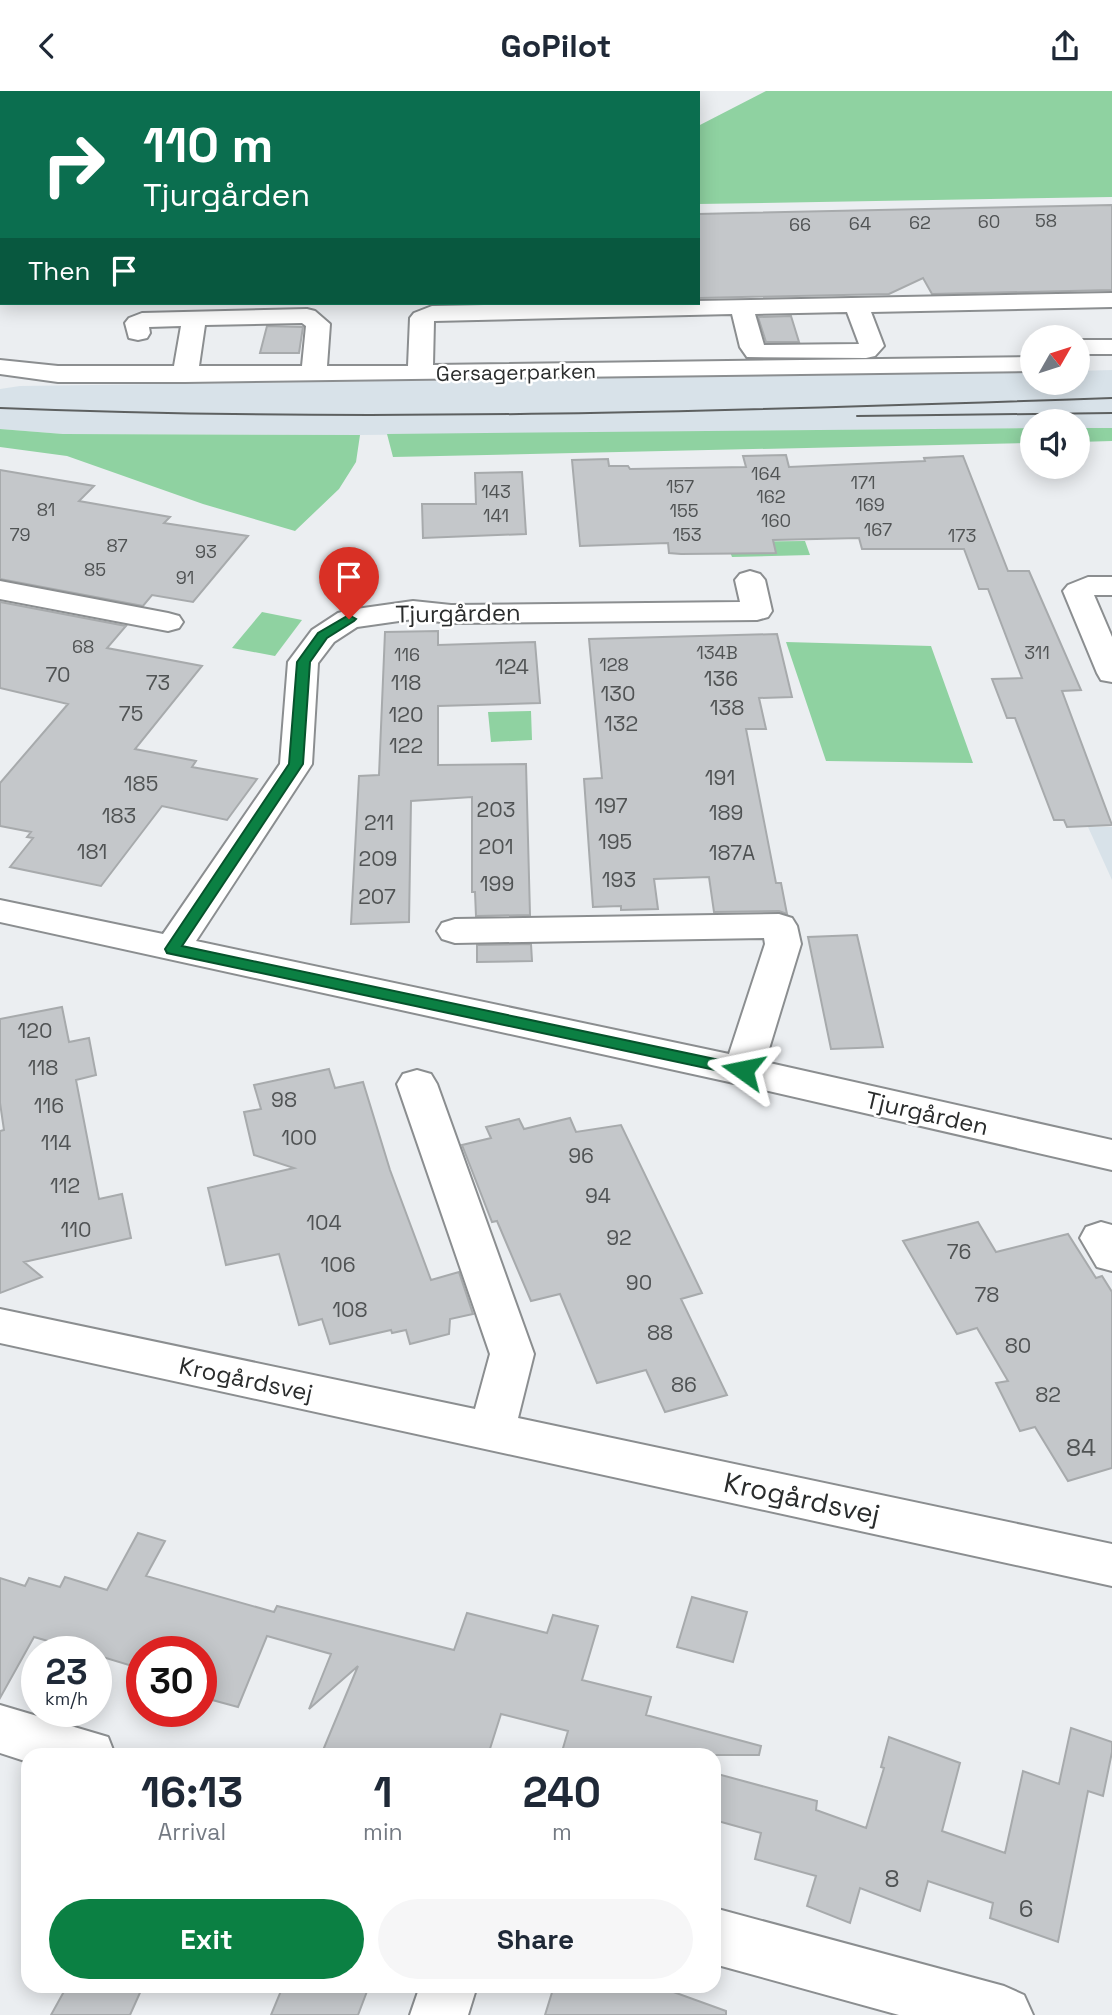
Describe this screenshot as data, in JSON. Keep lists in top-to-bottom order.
{
  "streets": {
    "street": ["Gersagerparken", "Tjurgården", "Krogårdsvej"]
  },
  "house_numbers": [
    "58",
    "60",
    "62",
    "64",
    "66",
    "164",
    "171",
    "157",
    "143",
    "162",
    "169",
    "81",
    "155",
    "141",
    "160",
    "167",
    "79",
    "153",
    "173",
    "87",
    "93",
    "85",
    "91",
    "68",
    "134B",
    "311",
    "116",
    "128",
    "124",
    "70",
    "136",
    "73",
    "118",
    "130",
    "138",
    "75",
    "120",
    "132",
    "122",
    "191",
    "185",
    "197",
    "203",
    "189",
    "183",
    "211",
    "195",
    "201",
    "181",
    "187A",
    "209",
    "193",
    "199",
    "207",
    "120",
    "118",
    "98",
    "116",
    "100",
    "114",
    "96",
    "112",
    "94",
    "104",
    "110",
    "92",
    "76",
    "106",
    "90",
    "78",
    "108",
    "88",
    "80",
    "86",
    "82",
    "84",
    "8",
    "6"
  ],
  "north": "top right",
  "page": {
    "header": "GoPilot",
    "turn": ["110 m", "Tjurgården"],
    "then": "Then",
    "speed": "23 km/h",
    "limit": "30",
    "eta": [
      "16:13",
      "Arrival",
      "1",
      "min",
      "240",
      "m"
    ],
    "buttons": ["Exit", "Share"]
  }
}
